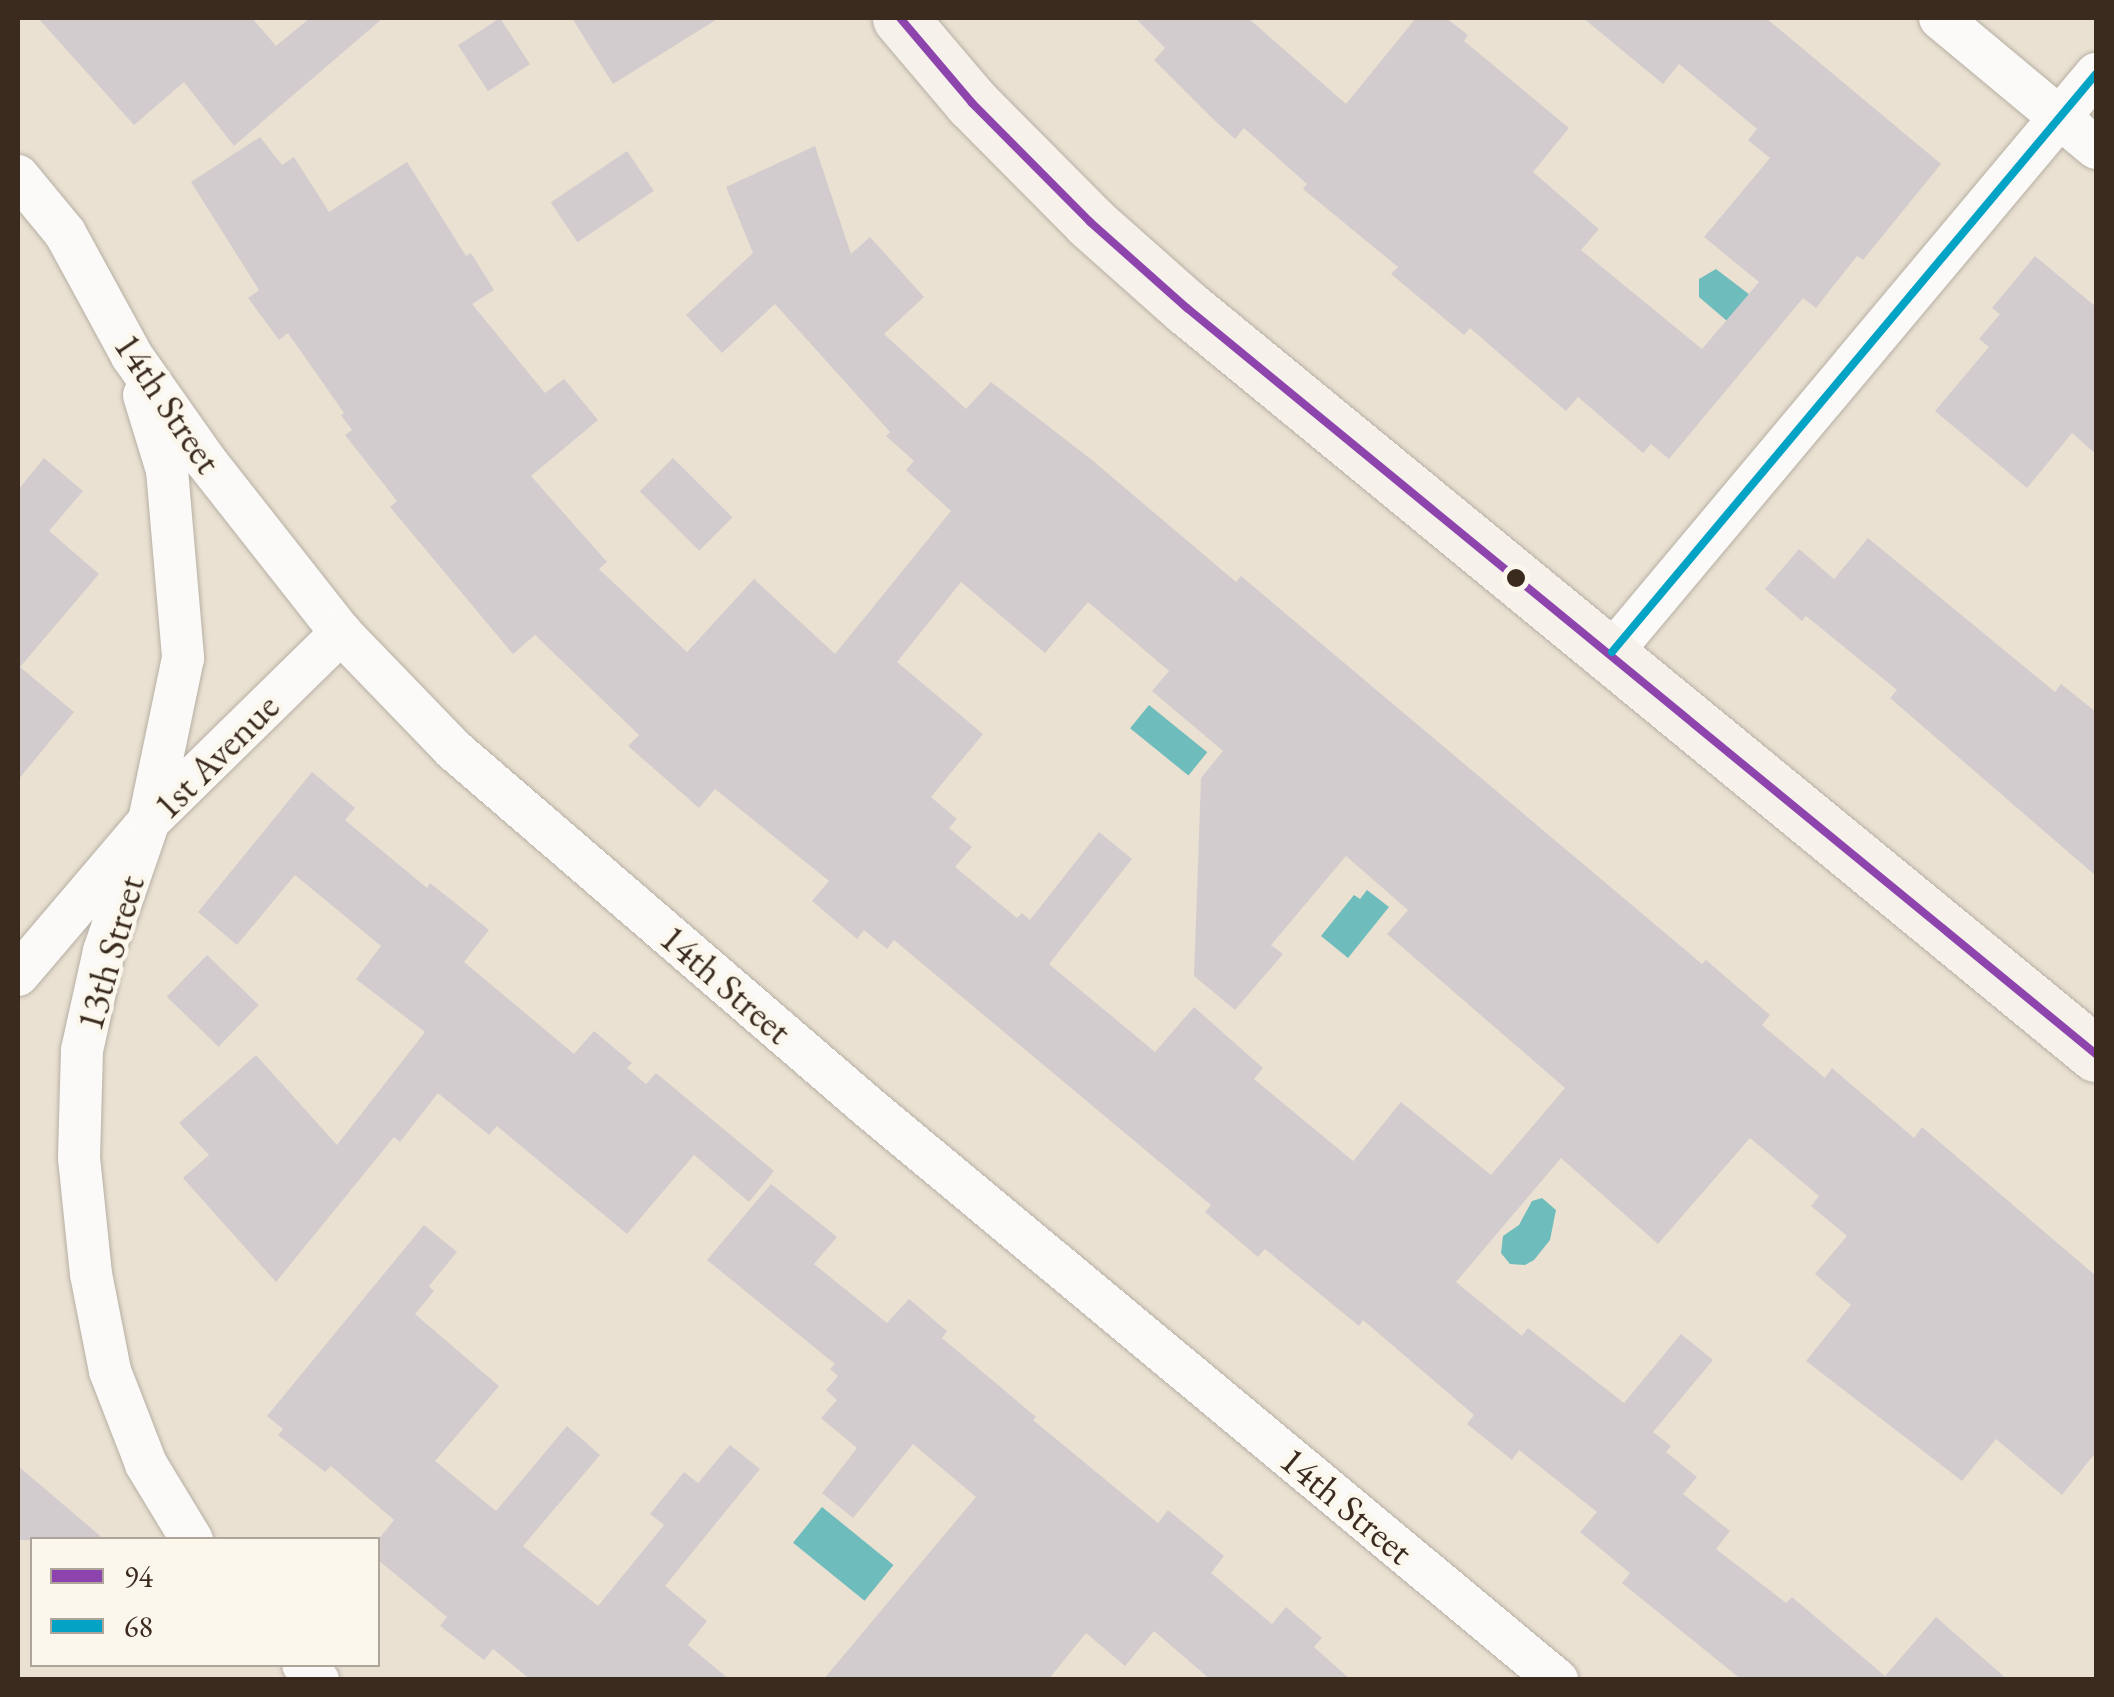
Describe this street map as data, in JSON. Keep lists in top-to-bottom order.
{
  "streets": {
    "street": ["14th Street", "1st Avenue", "13th Street"]
  },
  "crossings": [
    ["14th Street", "1st Avenue"],
    ["14th Street", "13th Street"],
    ["1st Avenue", "13th Street"]
  ],
  "lines": ["transit line 94", "transit line 68"],
  "legend": ["94", "68"]
}
